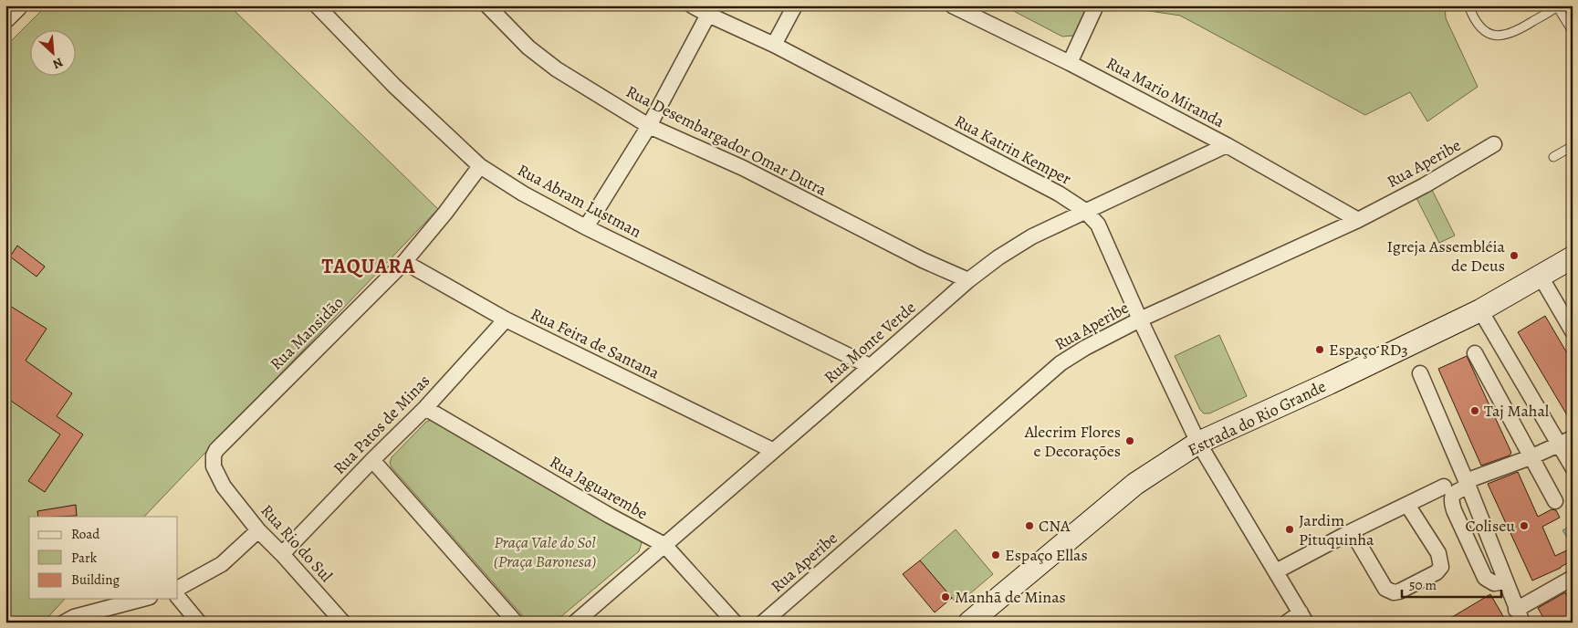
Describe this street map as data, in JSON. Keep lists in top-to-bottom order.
{
  "streets": {
    "main road": ["Estrada do Rio Grande"],
    "street": [
      "Rua Mario Miranda",
      "Rua Desembargador Omar Dutra",
      "Rua Katrin Kemper",
      "Rua Aperibe",
      "Rua Abram Lustman",
      "Rua Mansidão",
      "Rua Monte Verde",
      "Rua Feira de Santana",
      "Rua Patos de Minas",
      "Rua Jaguarembe",
      "Rua Rio do Sul"
    ]
  },
  "crossings": [
    ["Rua Mario Miranda", "Rua Aperibe"],
    ["Rua Mario Miranda", "Rua Monte Verde"],
    ["Rua Desembargador Omar Dutra", "Rua Monte Verde"],
    ["Rua Katrin Kemper", "Rua Aperibe"],
    ["Rua Katrin Kemper", "Rua Monte Verde"],
    ["Rua Katrin Kemper", "Estrada do Rio Grande"],
    ["Rua Abram Lustman", "Rua Mansidão"],
    ["Rua Abram Lustman", "Rua Monte Verde"],
    ["Rua Mansidão", "Rua Feira de Santana"],
    ["Rua Mansidão", "Rua Rio do Sul"],
    ["Rua Monte Verde", "Rua Feira de Santana"],
    ["Rua Monte Verde", "Rua Jaguarembe"],
    ["Rua Feira de Santana", "Rua Patos de Minas"],
    ["Rua Patos de Minas", "Rua Jaguarembe"],
    ["Rua Patos de Minas", "Rua Rio do Sul"]
  ],
  "districts": ["TAQUARA"],
  "parks": ["Praça Vale do Sol (Praça Baronesa)"],
  "places": [
    "Igreja Assembléia de Deus",
    "Espaço RD3",
    "Taj Mahal",
    "Alecrim Flores e Decorações",
    "CNA",
    "Coliseu",
    "Jardim Pituquinha",
    "Espaço Ellas",
    "Manhã de Minas"
  ],
  "legend": ["Road", "Park", "Building"],
  "scale_bar": "50 m",
  "north": "bottom right"
}
